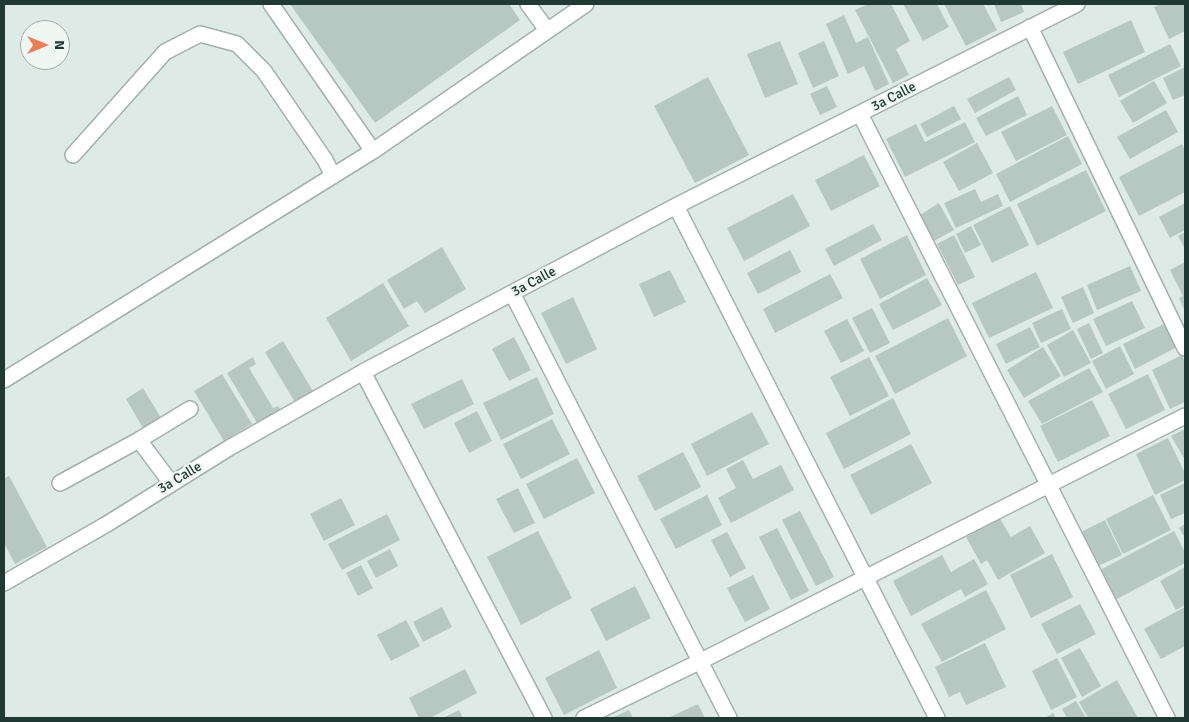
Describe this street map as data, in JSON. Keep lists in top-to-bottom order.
{
  "streets": {
    "street": ["3a Calle"]
  },
  "north": "right"
}
